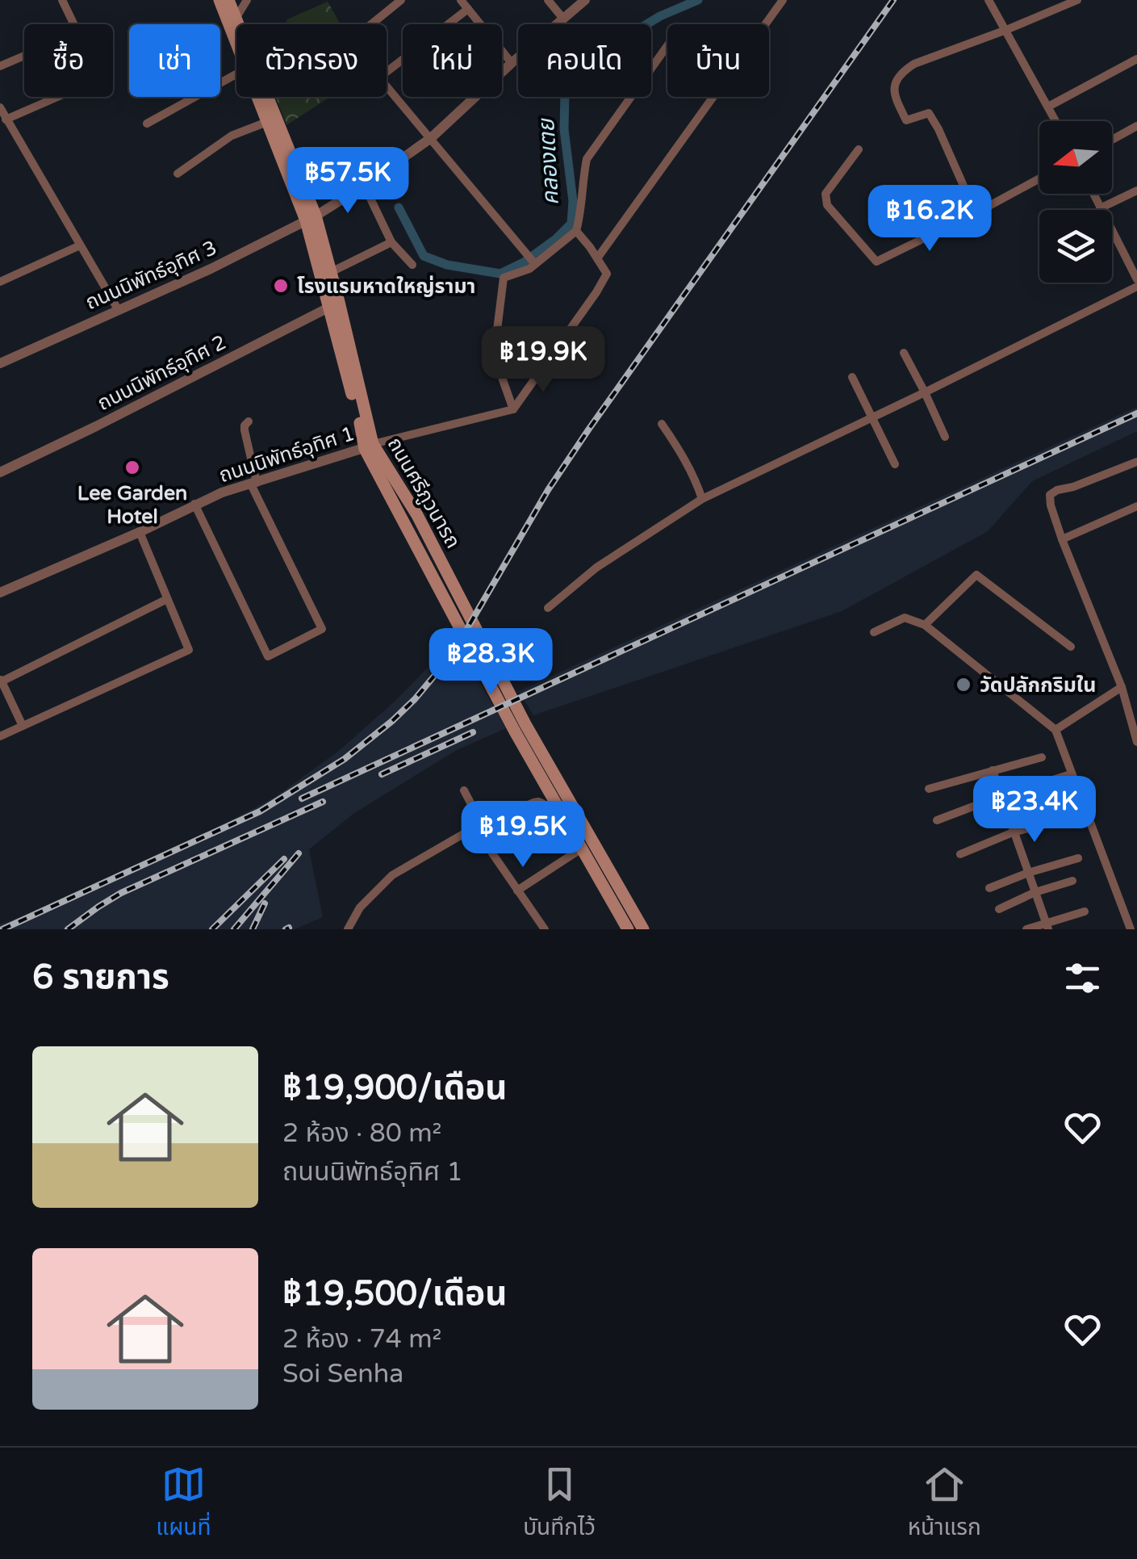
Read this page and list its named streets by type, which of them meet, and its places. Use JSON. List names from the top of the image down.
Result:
{
  "streets": {
    "main road": ["ถนนศรีภูวนารถ"],
    "street": ["ถนนนิพัทธ์อุทิศ 3", "ถนนนิพัทธ์อุทิศ 2", "ถนนนิพัทธ์อุทิศ 1"]
  },
  "crossings": [
    ["ถนนนิพัทธ์อุทิศ 3", "ถนนศรีภูวนารถ"],
    ["ถนนนิพัทธ์อุทิศ 2", "ถนนศรีภูวนารถ"],
    ["ถนนนิพัทธ์อุทิศ 1", "ถนนศรีภูวนารถ"]
  ],
  "water": ["คลองเตย"],
  "places": ["โรงแรมหาดใหญ่รามา", "Lee Garden Hotel", "วัดปลักกริมใน"],
  "north": "left",
  "page": {
    "chip": [
      "ซื้อ",
      "เช่า",
      "ตัวกรอง",
      "ใหม่",
      "คอนโด",
      "บ้าน"
    ],
    "price": [
      "฿57.5K",
      "฿16.2K",
      "฿19.9K",
      "฿28.3K",
      "฿23.4K",
      "฿19.5K"
    ],
    "heading": "6 รายการ",
    "list": [
      {
        "name": "฿19,900/เดือน",
        "note": "2 ห้อง · 80 m² · ถนนนิพัทธ์อุทิศ 1"
      },
      {
        "name": "฿19,500/เดือน",
        "note": "2 ห้อง · 74 m² · Soi Senha"
      }
    ],
    "tabs": ["แผนที่", "บันทึกไว้", "หน้าแรก"]
  }
}
